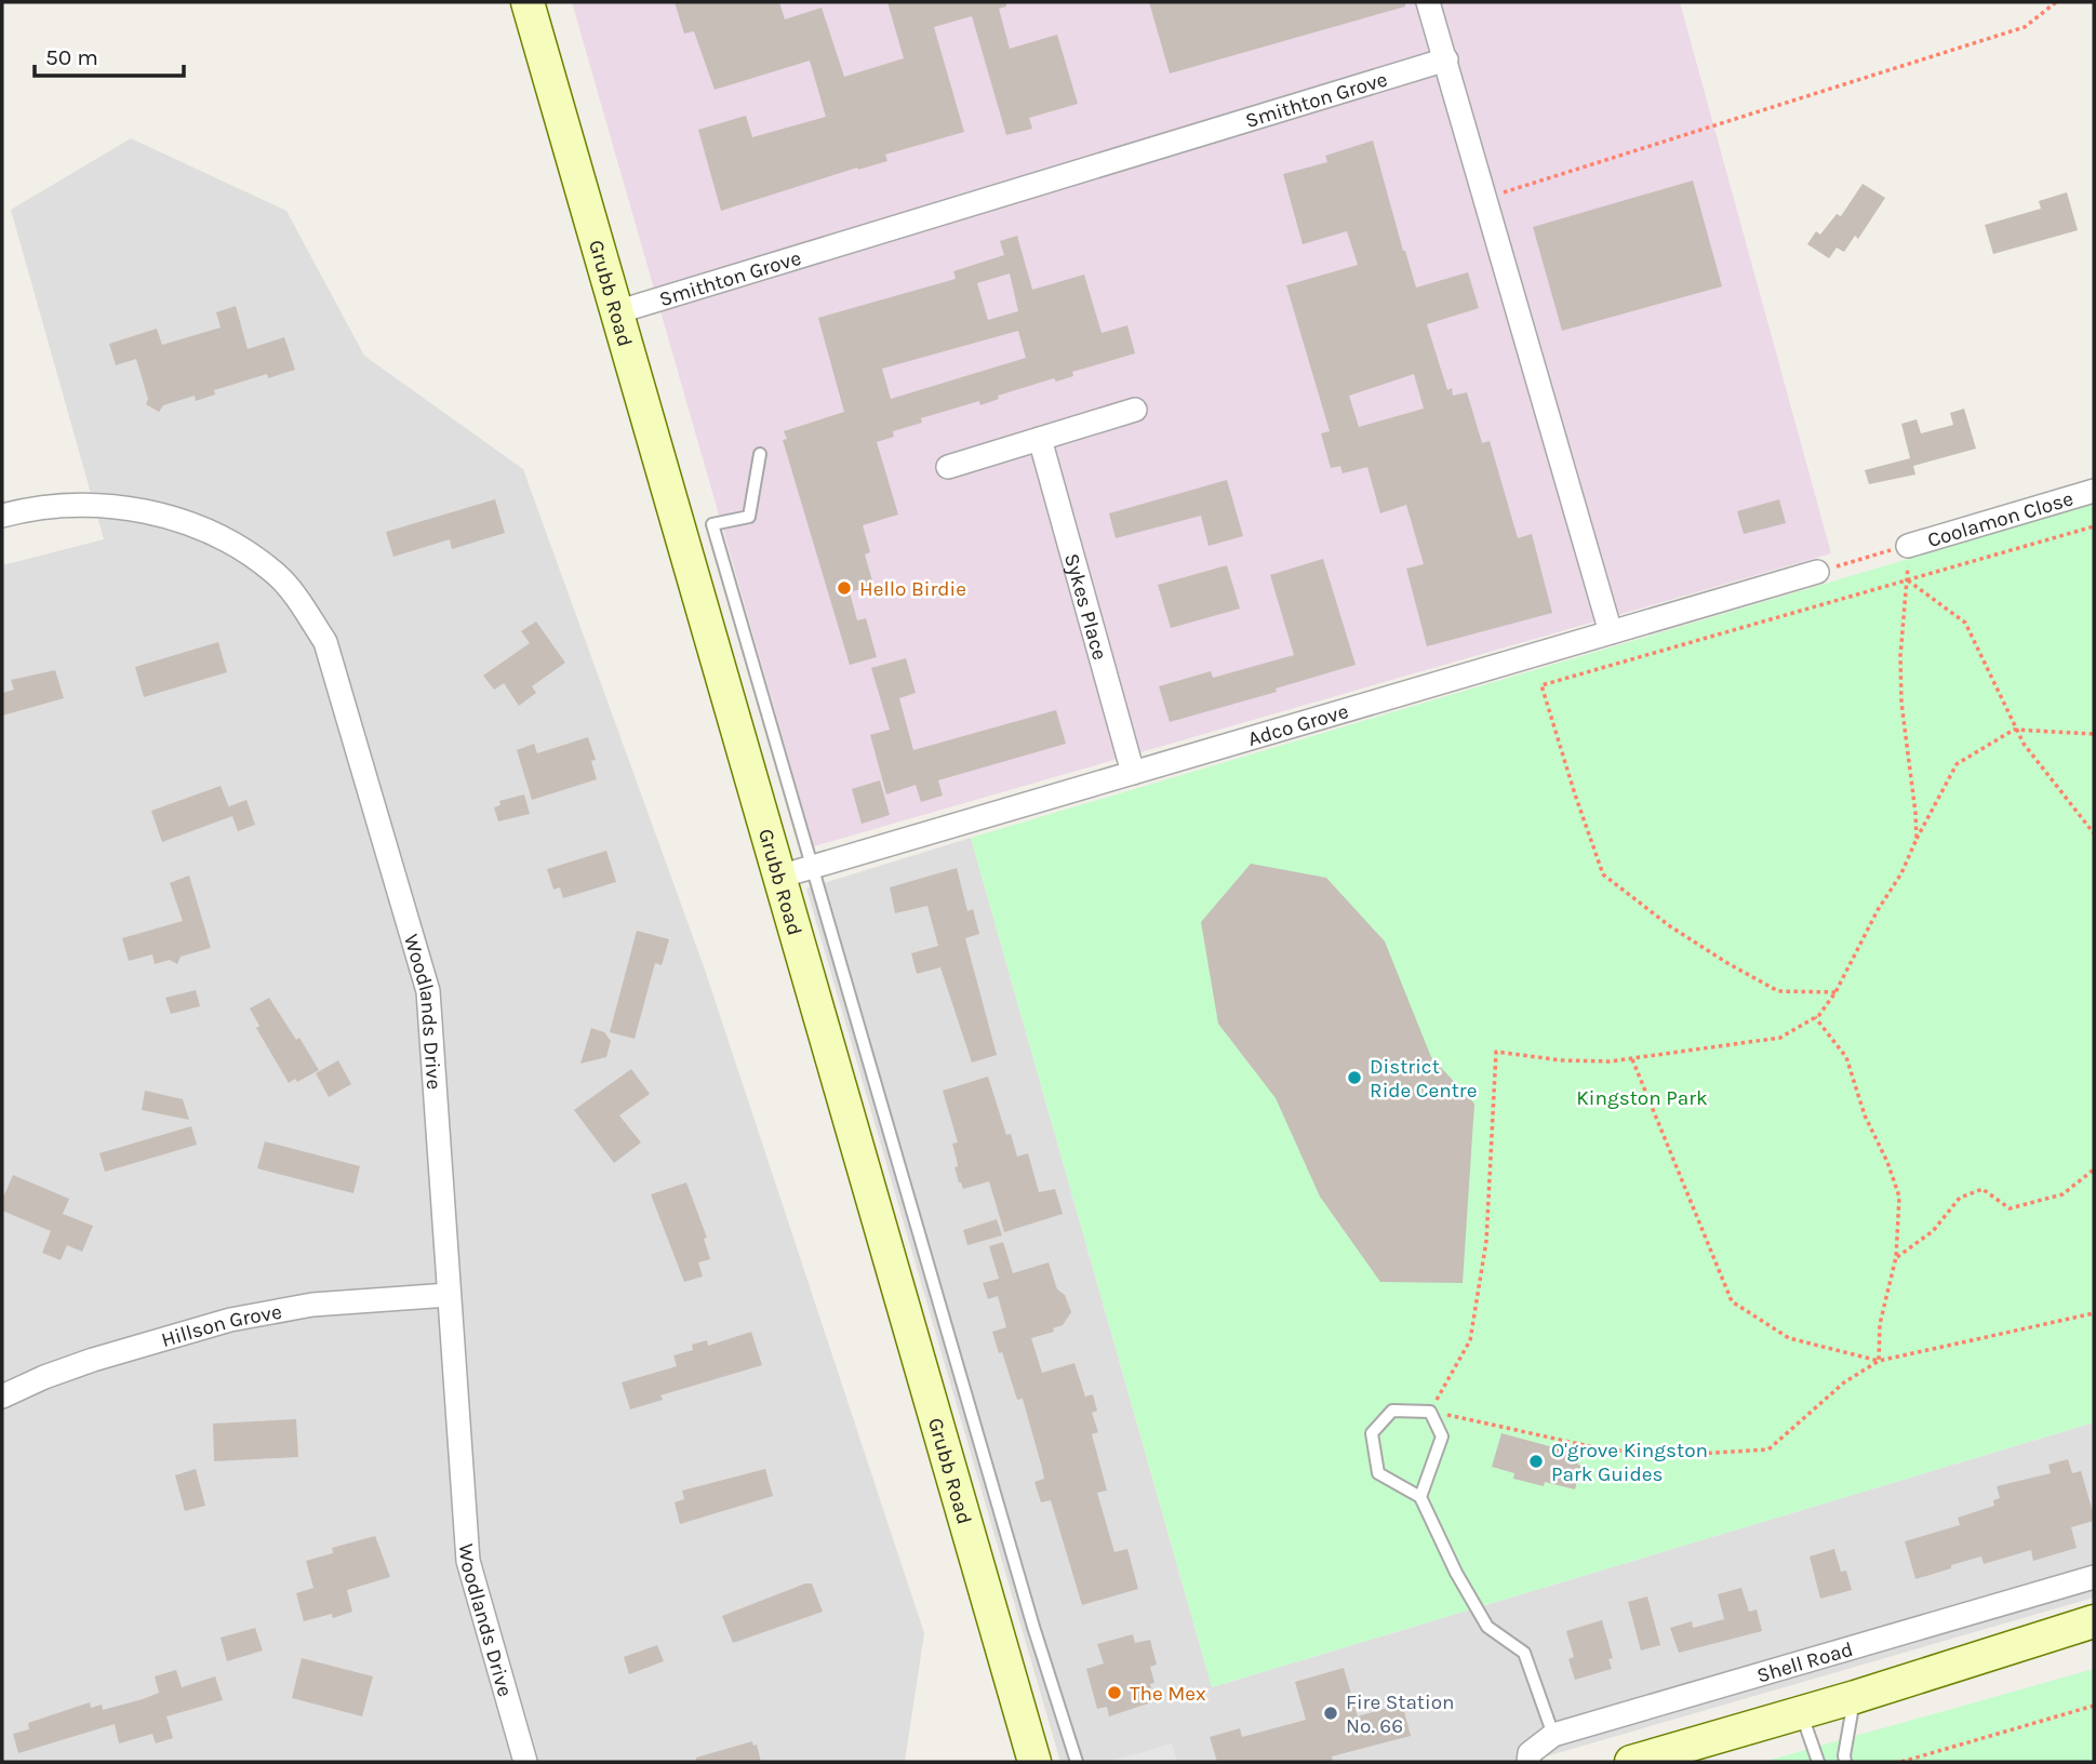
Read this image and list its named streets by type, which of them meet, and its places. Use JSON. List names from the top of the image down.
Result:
{
  "streets": {
    "main road": ["Grubb Road"],
    "street": [
      "Smithton Grove",
      "Coolamon Close",
      "Sykes Place",
      "Adco Grove",
      "Woodlands Drive",
      "Hillson Grove",
      "Shell Road"
    ]
  },
  "crossings": [
    ["Smithton Grove", "Grubb Road"],
    ["Grubb Road", "Adco Grove"],
    ["Sykes Place", "Adco Grove"],
    ["Woodlands Drive", "Hillson Grove"]
  ],
  "parks": ["Kingston Park"],
  "places": [
    "Hello Birdie",
    "District Ride Centre",
    "O'grove Kingston Park Guides",
    "The Mex",
    "Fire Station No. 66"
  ],
  "scale_bar": "50 m"
}
